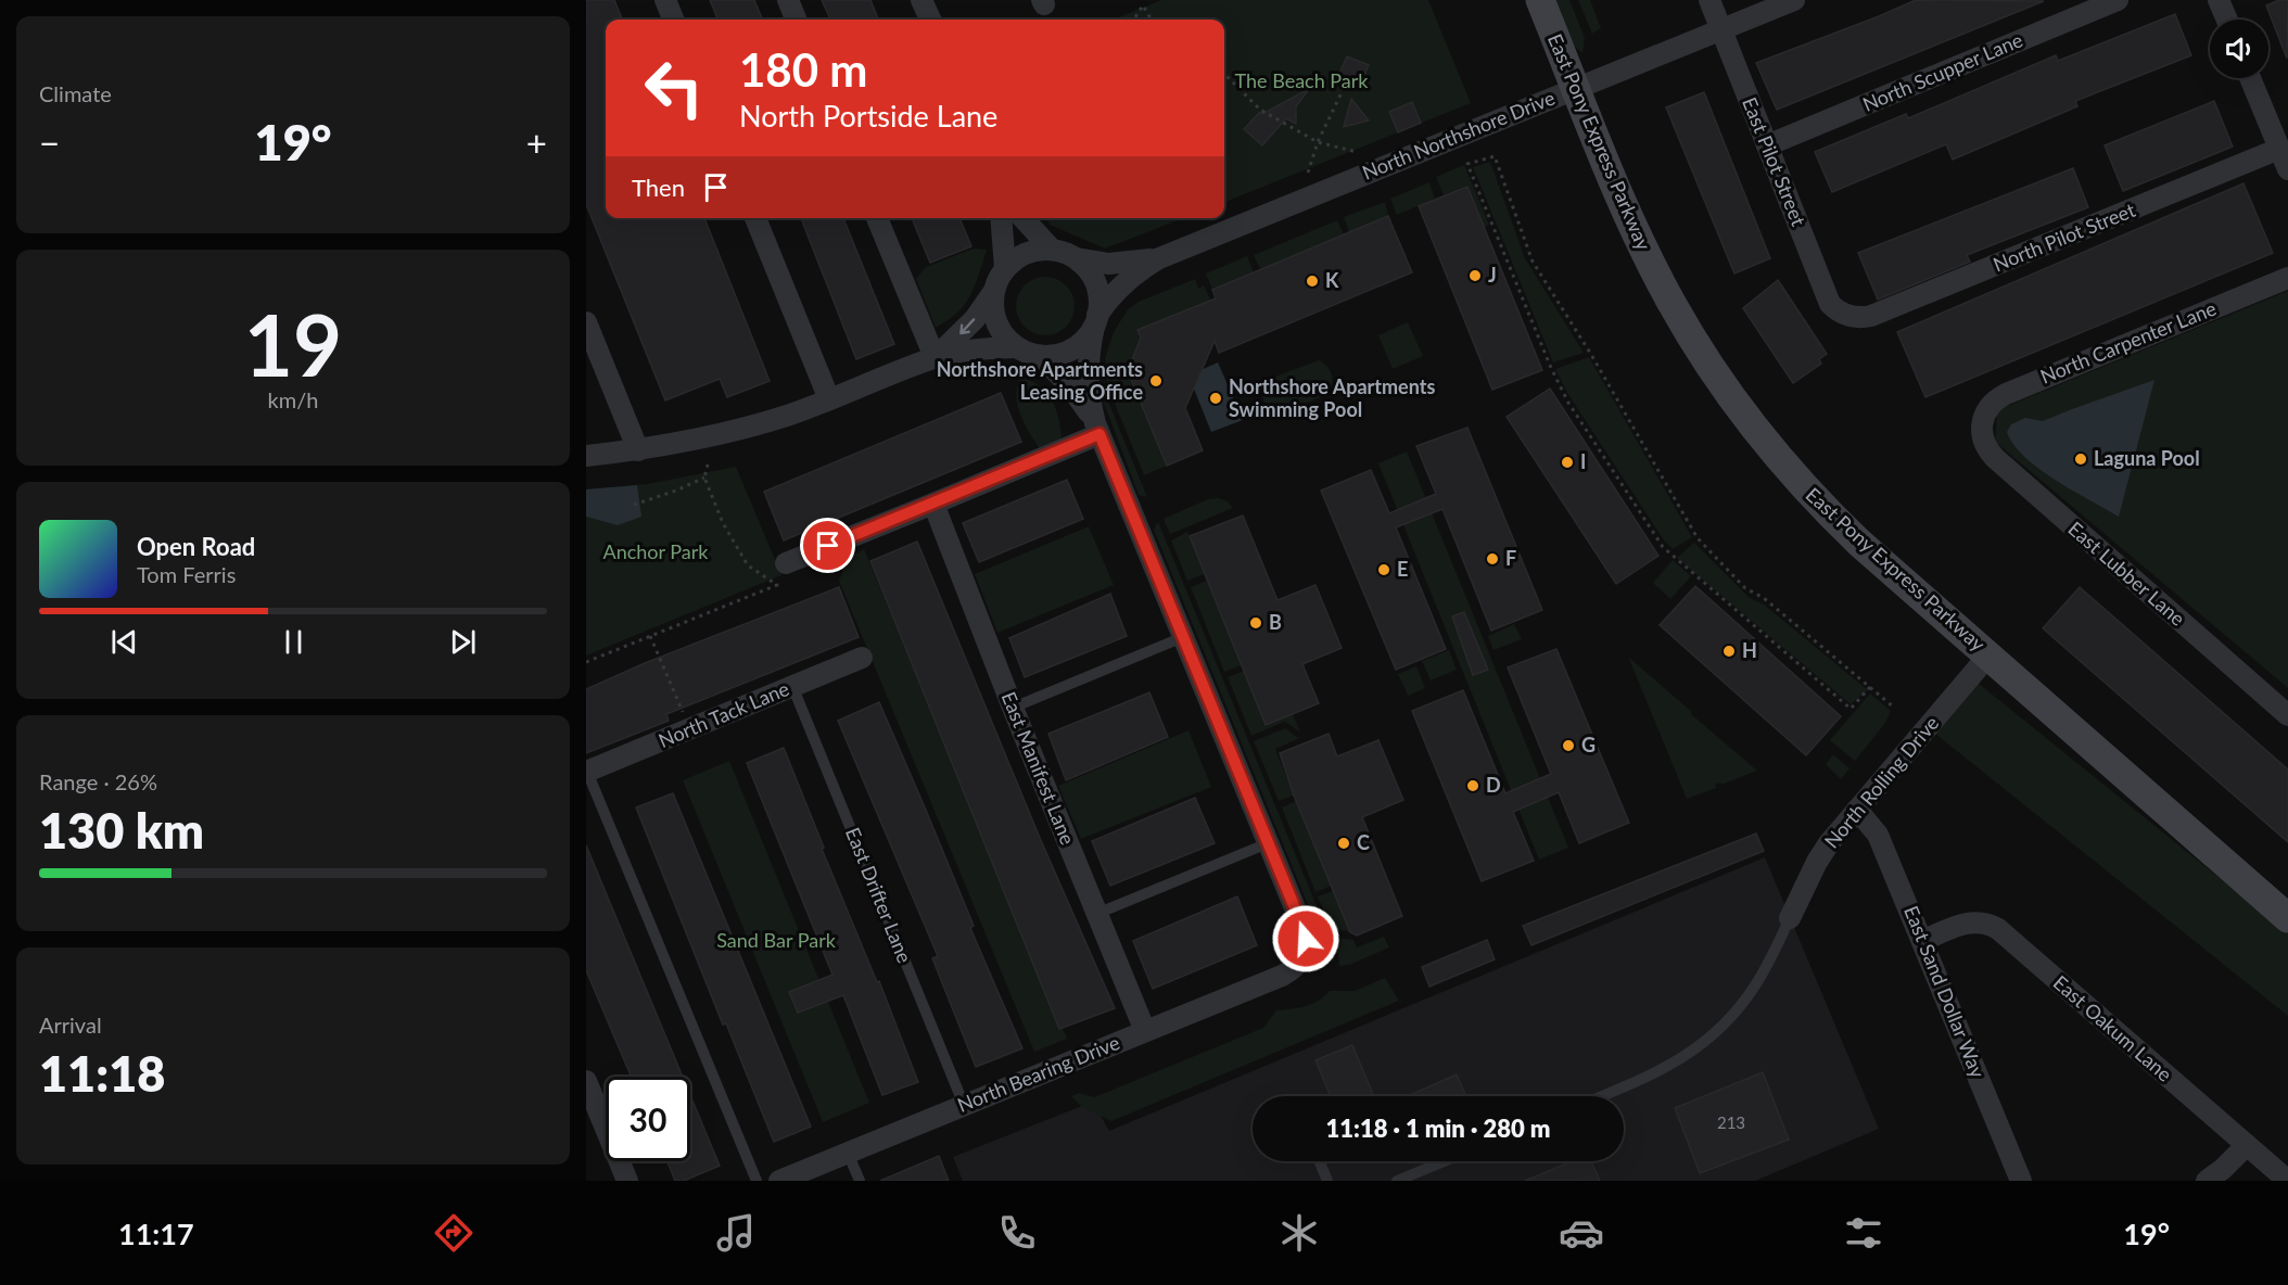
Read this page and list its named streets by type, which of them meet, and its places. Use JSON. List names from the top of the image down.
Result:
{
  "streets": {
    "main road": ["East Pony Express Parkway"],
    "street": [
      "North Scupper Lane",
      "North Northshore Drive",
      "East Pilot Street",
      "North Pilot Street",
      "North Carpenter Lane",
      "East Lubber Lane",
      "North Tack Lane",
      "East Manifest Lane",
      "North Rolling Drive",
      "East Sand Dollar Way",
      "East Oakum Lane",
      "North Bearing Drive"
    ],
    "lane": ["East Drifter Lane"]
  },
  "crossings": [
    ["North Scupper Lane", "East Pilot Street"],
    ["North Northshore Drive", "East Pony Express Parkway"],
    ["North Northshore Drive", "East Pilot Street"],
    ["East Pony Express Parkway", "North Rolling Drive"],
    ["East Pilot Street", "North Pilot Street"],
    ["North Carpenter Lane", "East Lubber Lane"],
    ["North Tack Lane", "East Drifter Lane"],
    ["East Manifest Lane", "North Bearing Drive"],
    ["North Rolling Drive", "East Sand Dollar Way"],
    ["East Drifter Lane", "North Bearing Drive"],
    ["East Sand Dollar Way", "East Oakum Lane"]
  ],
  "parks": ["The Beach Park", "Anchor Park", "Sand Bar Park"],
  "places": [
    "J",
    "K",
    "Northshore Apartments Leasing Office",
    "Northshore Apartments Swimming Pool",
    "Laguna Pool",
    "I",
    "F",
    "E",
    "B",
    "H",
    "G",
    "D",
    "C"
  ],
  "house_numbers": ["213"],
  "page": {
    "tile": [
      "Climate",
      ["19", "km/h"],
      ["Range · 26%", "130 km"],
      ["Arrival", "11:18"]
    ],
    "turn": ["180 m", "North Portside Lane"],
    "heat": ["−", "19°", "+"],
    "then": "Then",
    "song": ["Open Road", "Tom Ferris"],
    "limit": "30",
    "trip": "11:18 · 1 min · 280 m",
    "tabs": ["11:17", "19°"]
  }
}
